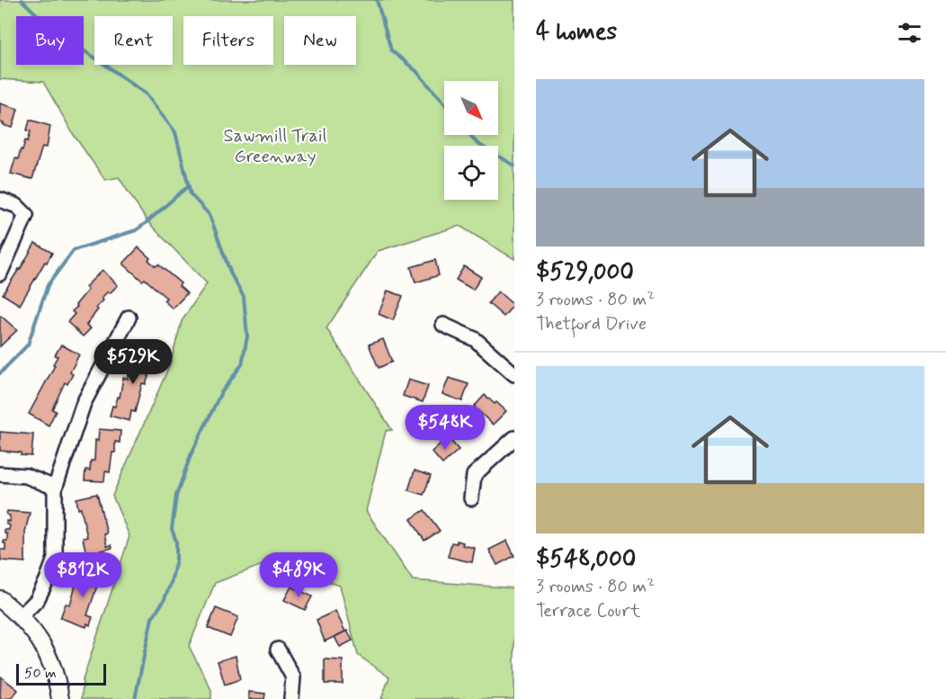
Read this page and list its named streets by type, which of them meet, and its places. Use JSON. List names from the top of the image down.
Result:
{
  "parks": ["Sawmill Trail Greenway"],
  "scale_bar": "50 m",
  "north": "bottom right",
  "page": {
    "heading": "4 homes",
    "chip": [
      "Buy",
      "Rent",
      "Filters",
      "New"
    ],
    "list": [
      {
        "name": "$529,000",
        "note": "3 rooms · 80 m² · Thetford Drive"
      },
      {
        "name": "$548,000",
        "note": "3 rooms · 80 m² · Terrace Court"
      }
    ],
    "price": [
      "$529K",
      "$548K",
      "$812K",
      "$489K"
    ],
    "scale": "50 m"
  }
}
